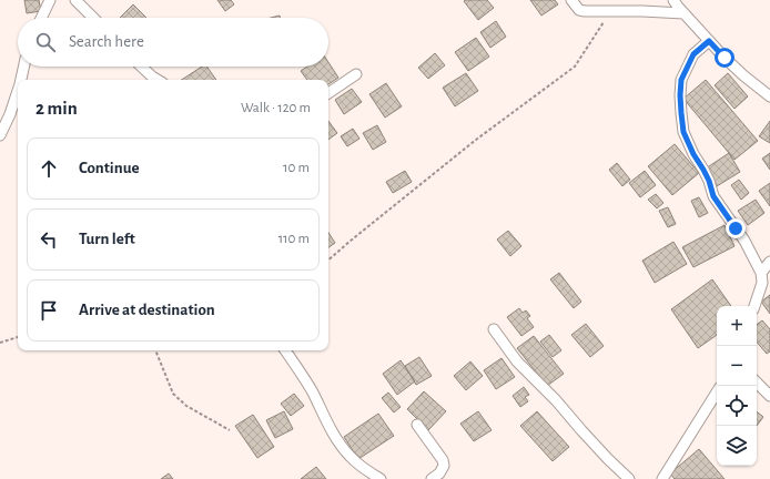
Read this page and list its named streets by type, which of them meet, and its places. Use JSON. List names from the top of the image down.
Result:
{
  "page": {
    "search": "Search here",
    "heading": ["2 min", "Walk · 120 m"],
    "list": [
      ["Continue", "10 m"],
      ["Turn left", "110 m"],
      "Arrive at destination"
    ],
    "map_buttons": ["+", "−"]
  }
}
